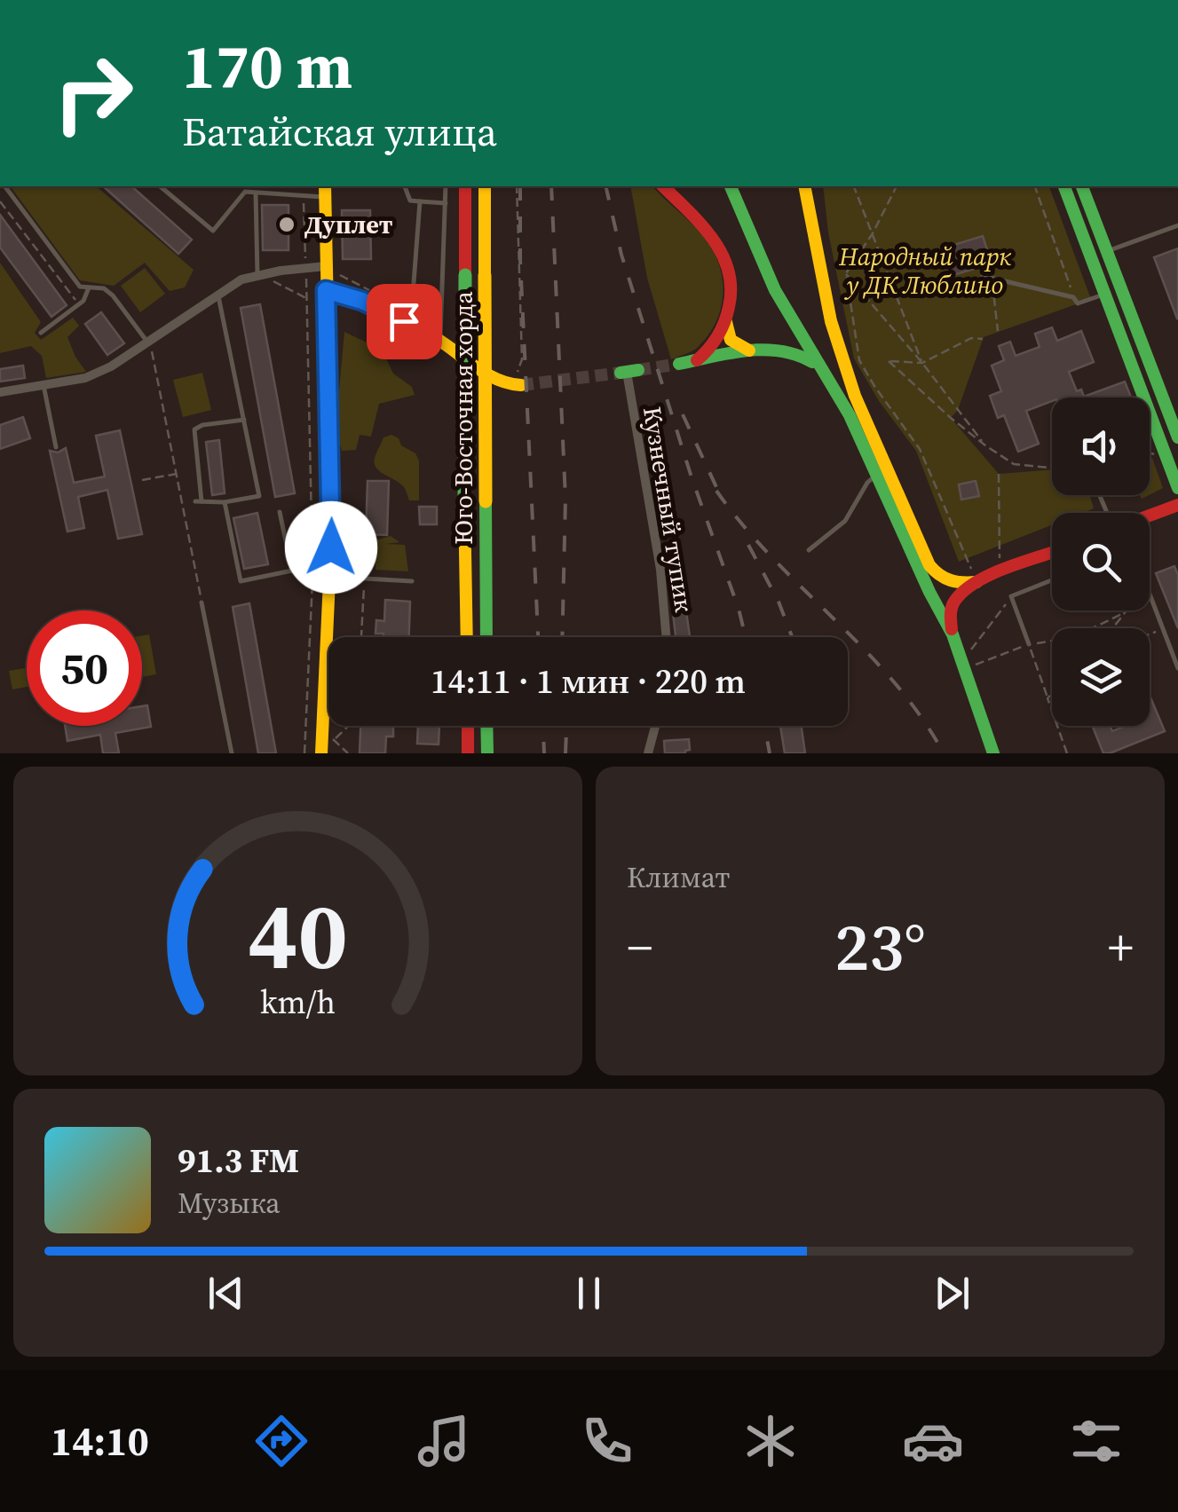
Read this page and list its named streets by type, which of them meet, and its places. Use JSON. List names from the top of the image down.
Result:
{
  "streets": {
    "main road": ["Юго-Восточная хорда"],
    "street": ["Кузнечный тупик"]
  },
  "parks": ["Народный парк у ДК Люблино"],
  "places": ["Дуплет"],
  "page": {
    "turn": ["170 m", "Батайская улица"],
    "limit": "50",
    "trip": "14:11 · 1 мин · 220 m",
    "tile": "Климат",
    "heat": ["−", "23°", "+"],
    "song": ["91.3 FM", "Музыка"],
    "tabs": "14:10",
    "gauge": ["40", "km/h"]
  }
}
